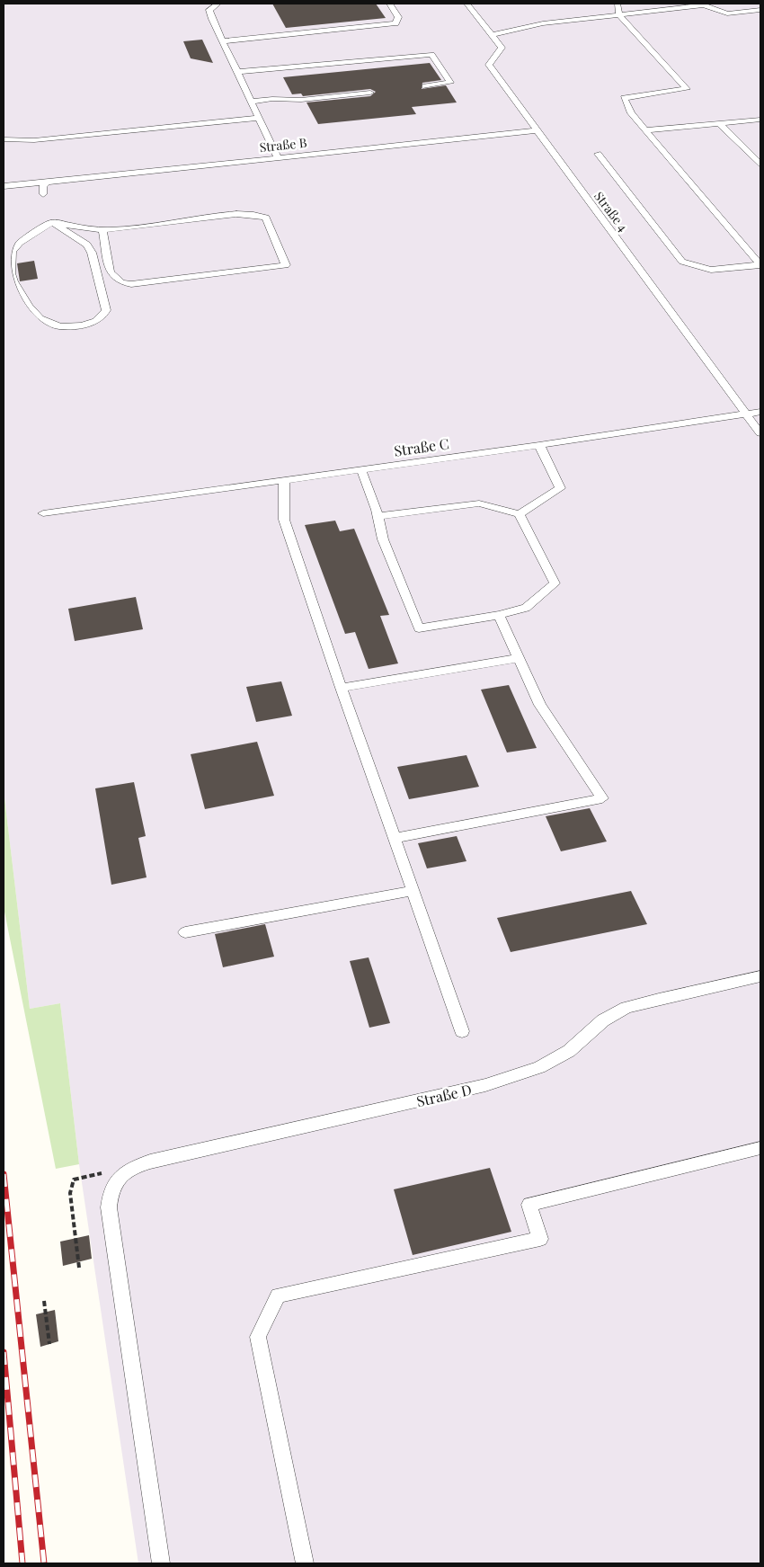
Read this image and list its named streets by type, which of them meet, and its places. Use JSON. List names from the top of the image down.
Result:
{
  "streets": {
    "lane": [
      "Straße B",
      "Straße 4",
      "Straße C",
      "Straße D"
    ]
  },
  "crossings": [
    ["Straße B", "Straße 4"],
    ["Straße 4", "Straße C"]
  ]
}
